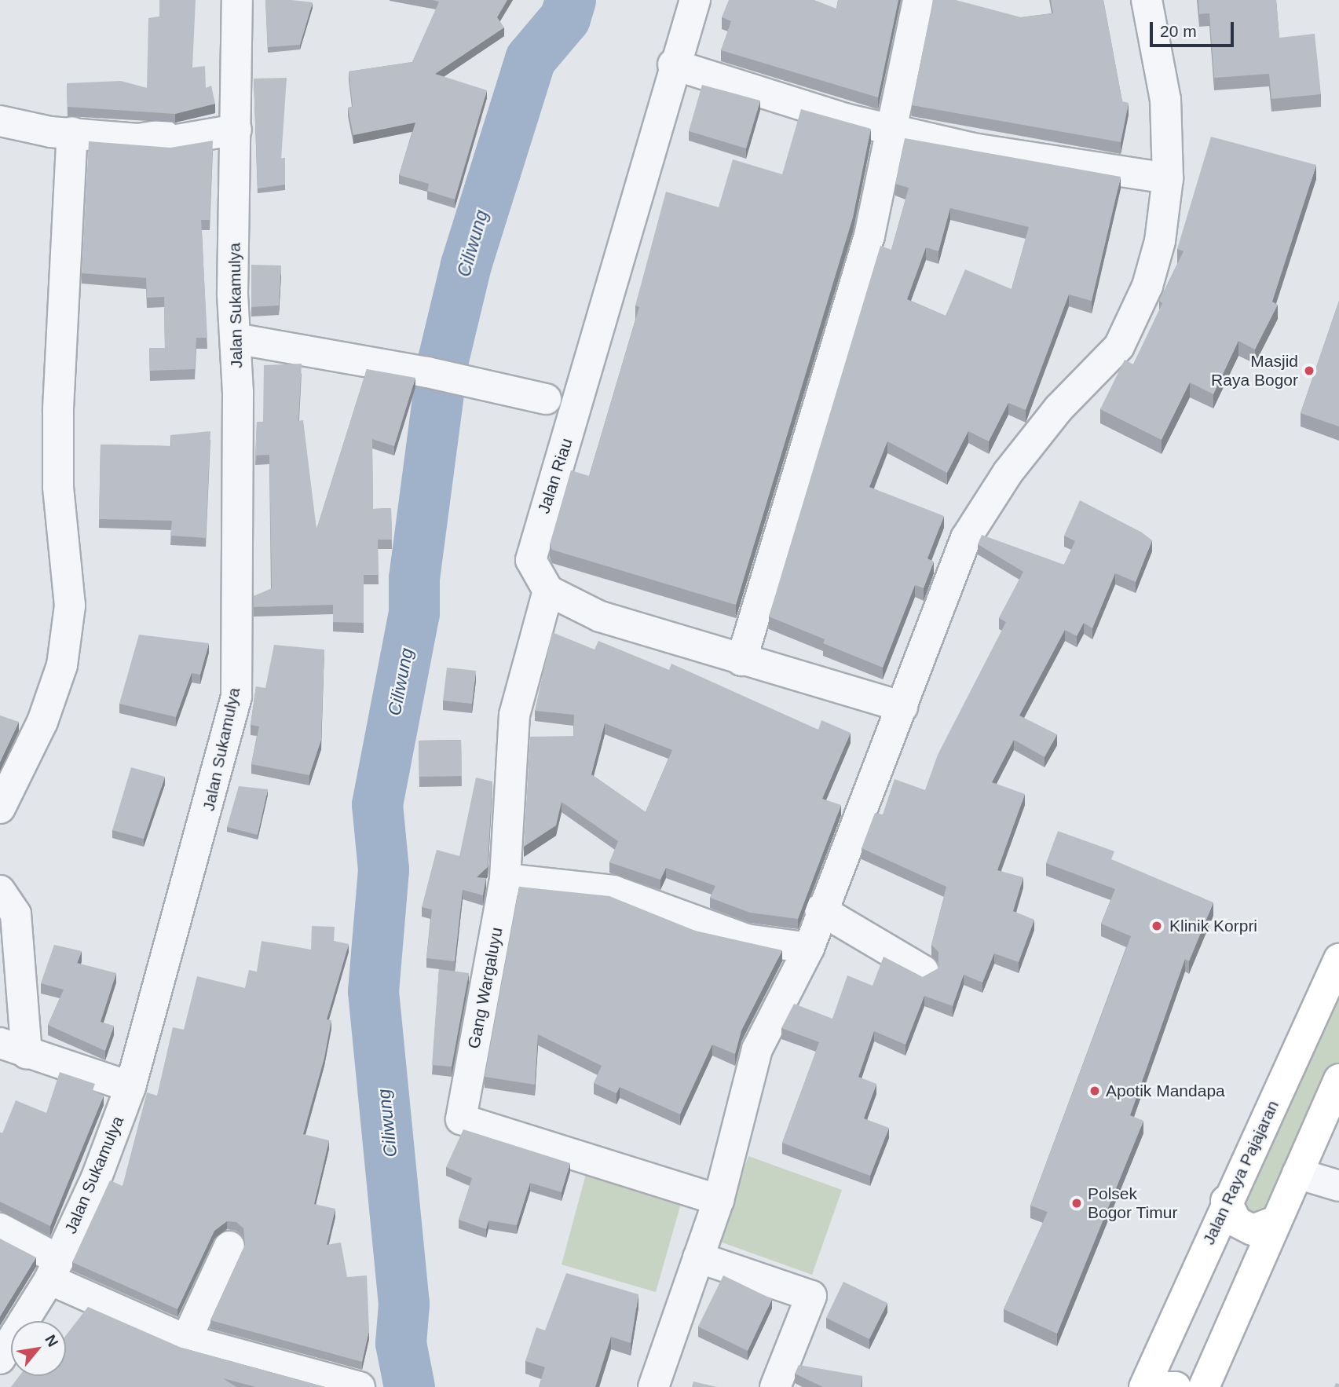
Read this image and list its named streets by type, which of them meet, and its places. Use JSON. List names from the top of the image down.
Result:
{
  "streets": {
    "highway": ["Jalan Raya Pajajaran"],
    "street": ["Jalan Sukamulya", "Jalan Riau", "Gang Wargaluyu"]
  },
  "crossings": [
    ["Jalan Riau", "Gang Wargaluyu"]
  ],
  "water": ["Ciliwung"],
  "places": [
    "Masjid Raya Bogor",
    "Klinik Korpri",
    "Apotik Mandapa",
    "Polsek Bogor Timur"
  ],
  "scale_bar": "20 m",
  "north": "top right"
}
